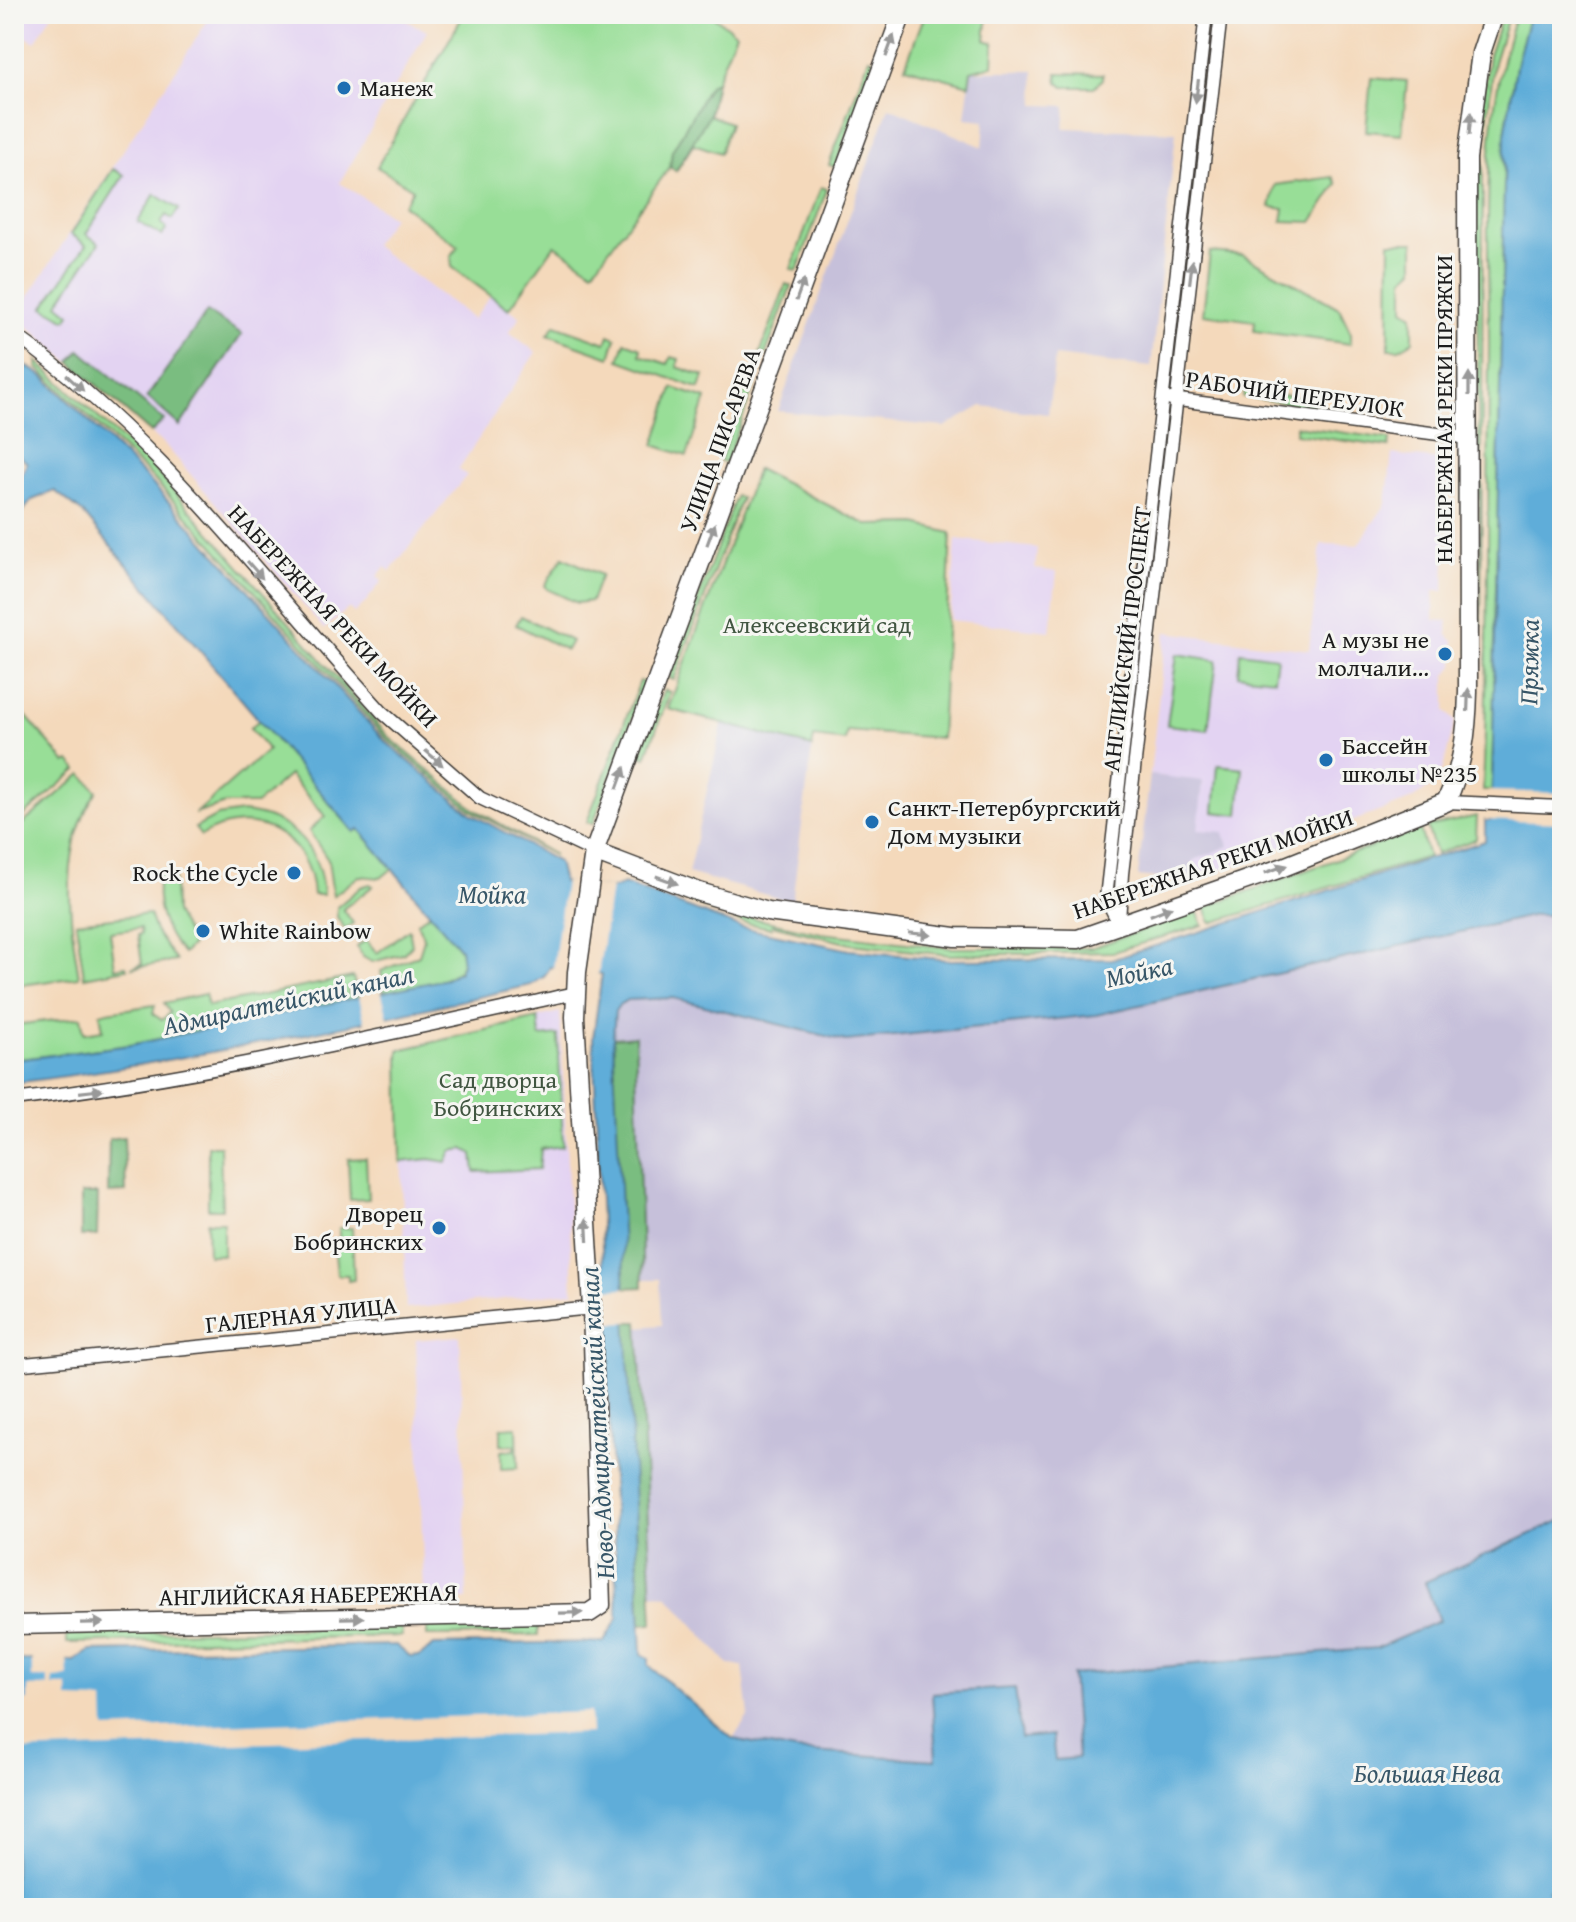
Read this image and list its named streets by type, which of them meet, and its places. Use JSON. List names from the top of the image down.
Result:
{
  "streets": {
    "main road": [
      "НАБЕРЕЖНАЯ РЕКИ ПРЯЖКИ",
      "УЛИЦА ПИСАРЕВА",
      "НАБЕРЕЖНАЯ РЕКИ МОЙКИ",
      "АНГЛИЙСКАЯ НАБЕРЕЖНАЯ"
    ],
    "street": ["РАБОЧИЙ ПЕРЕУЛОК", "АНГЛИЙСКИЙ ПРОСПЕКТ", "ГАЛЕРНАЯ УЛИЦА"]
  },
  "crossings": [
    ["РАБОЧИЙ ПЕРЕУЛОК", "НАБЕРЕЖНАЯ РЕКИ ПРЯЖКИ"],
    ["РАБОЧИЙ ПЕРЕУЛОК", "АНГЛИЙСКИЙ ПРОСПЕКТ"],
    ["НАБЕРЕЖНАЯ РЕКИ ПРЯЖКИ", "НАБЕРЕЖНАЯ РЕКИ МОЙКИ"],
    ["УЛИЦА ПИСАРЕВА", "НАБЕРЕЖНАЯ РЕКИ МОЙКИ"],
    ["УЛИЦА ПИСАРЕВА", "ГАЛЕРНАЯ УЛИЦА"],
    ["УЛИЦА ПИСАРЕВА", "АНГЛИЙСКАЯ НАБЕРЕЖНАЯ"],
    ["НАБЕРЕЖНАЯ РЕКИ МОЙКИ", "АНГЛИЙСКИЙ ПРОСПЕКТ"]
  ],
  "one_way": [
    "НАБЕРЕЖНАЯ РЕКИ ПРЯЖКИ",
    "УЛИЦА ПИСАРЕВА",
    "НАБЕРЕЖНАЯ РЕКИ МОЙКИ",
    "АНГЛИЙСКАЯ НАБЕРЕЖНАЯ"
  ],
  "water": [
    "Пряжка",
    "Мойка",
    "Адмиралтейский канал",
    "Ново-Адмиралтейский канал",
    "Большая Нева"
  ],
  "parks": ["Алексеевский сад", "Сад дворца Бобринских"],
  "places": [
    "Манеж",
    "А музы не молчали…",
    "Бассейн школы №235",
    "Санкт-Петербургский Дом музыки",
    "Rock the Cycle",
    "White Rainbow",
    "Дворец Бобринских"
  ]
}
